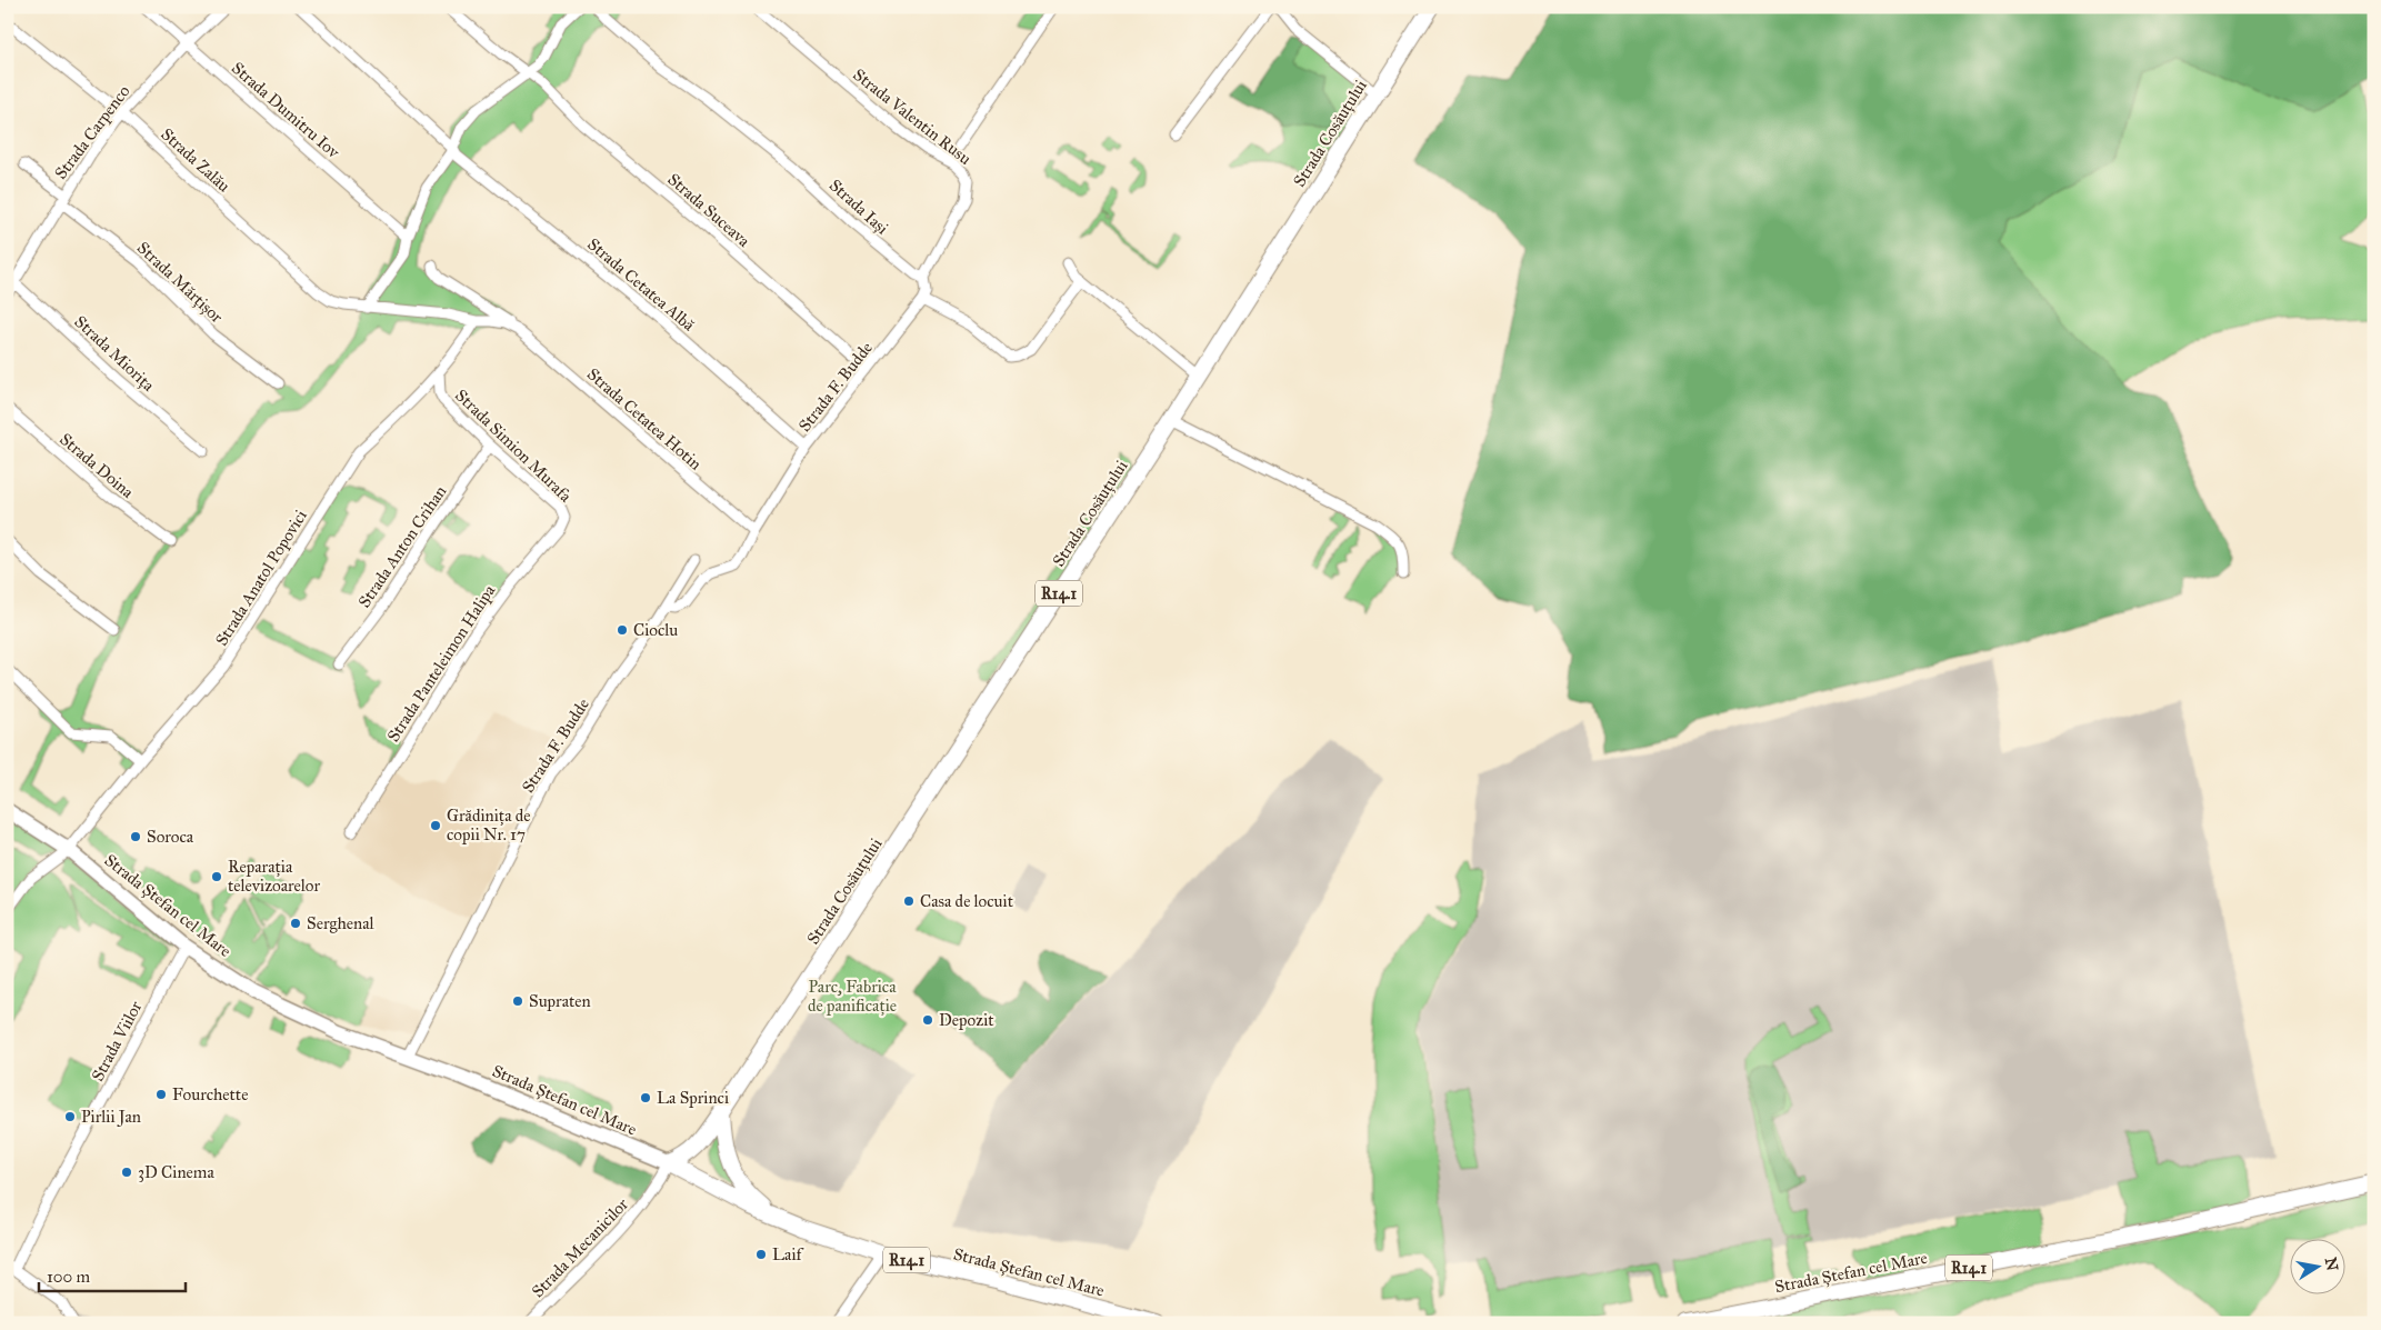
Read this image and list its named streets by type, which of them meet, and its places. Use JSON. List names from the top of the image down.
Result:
{
  "streets": {
    "main road": ["Strada Cosăuțului", "R14.1", "Strada Ștefan cel Mare"],
    "street": [
      "Strada Dumitru Iov",
      "Strada Valentin Rusu",
      "Strada Carpenco",
      "Strada Zalău",
      "Strada Iași",
      "Strada Suceava",
      "Strada Mărțișor",
      "Strada Cetatea Albă",
      "Strada Miorița",
      "Strada F. Budde",
      "Strada Cetatea Hotin",
      "Strada Simion Murafa",
      "Strada Doina",
      "Strada Anton Crihan",
      "Strada Anatol Popovici",
      "Strada Panteleimon Halipa",
      "Strada Viilor",
      "Strada Mecanicilor"
    ]
  },
  "crossings": [
    ["Strada Dumitru Iov", "Strada Carpenco"],
    ["Strada Valentin Rusu", "Strada Iași"],
    ["Strada Carpenco", "Strada Zalău"],
    ["Strada Carpenco", "Strada Mărțișor"],
    ["Strada Carpenco", "Strada Miorița"],
    ["Strada Cosăuțului", "R14.1"],
    ["Strada Cosăuțului", "Strada Ștefan cel Mare"],
    ["Strada Cosăuțului", "Strada Mecanicilor"],
    ["Strada Zalău", "Strada Cetatea Hotin"],
    ["Strada Suceava", "Strada F. Budde"],
    ["Strada Cetatea Albă", "Strada F. Budde"],
    ["Strada F. Budde", "Strada Cetatea Hotin"],
    ["Strada F. Budde", "Strada Ștefan cel Mare"],
    ["Strada Cetatea Hotin", "Strada Anatol Popovici"],
    ["Strada Simion Murafa", "Strada Anton Crihan"],
    ["Strada Simion Murafa", "Strada Anatol Popovici"],
    ["Strada Simion Murafa", "Strada Panteleimon Halipa"],
    ["Strada Anatol Popovici", "Strada Ștefan cel Mare"],
    ["R14.1", "Strada Ștefan cel Mare"],
    ["Strada Ștefan cel Mare", "Strada Viilor"],
    ["Strada Ștefan cel Mare", "Strada Mecanicilor"]
  ],
  "parks": ["Parc, Fabrica de panificație"],
  "places": [
    "Cioclu",
    "Grădinița de copii Nr. 17",
    "Soroca",
    "Reparația televizoarelor",
    "Casa de locuit",
    "Serghenal",
    "Supraten",
    "Depozit",
    "Fourchette",
    "La Sprinci",
    "Pirlii Jan",
    "3D Cinema",
    "Laif"
  ],
  "scale_bar": "100 m",
  "north": "right"
}
